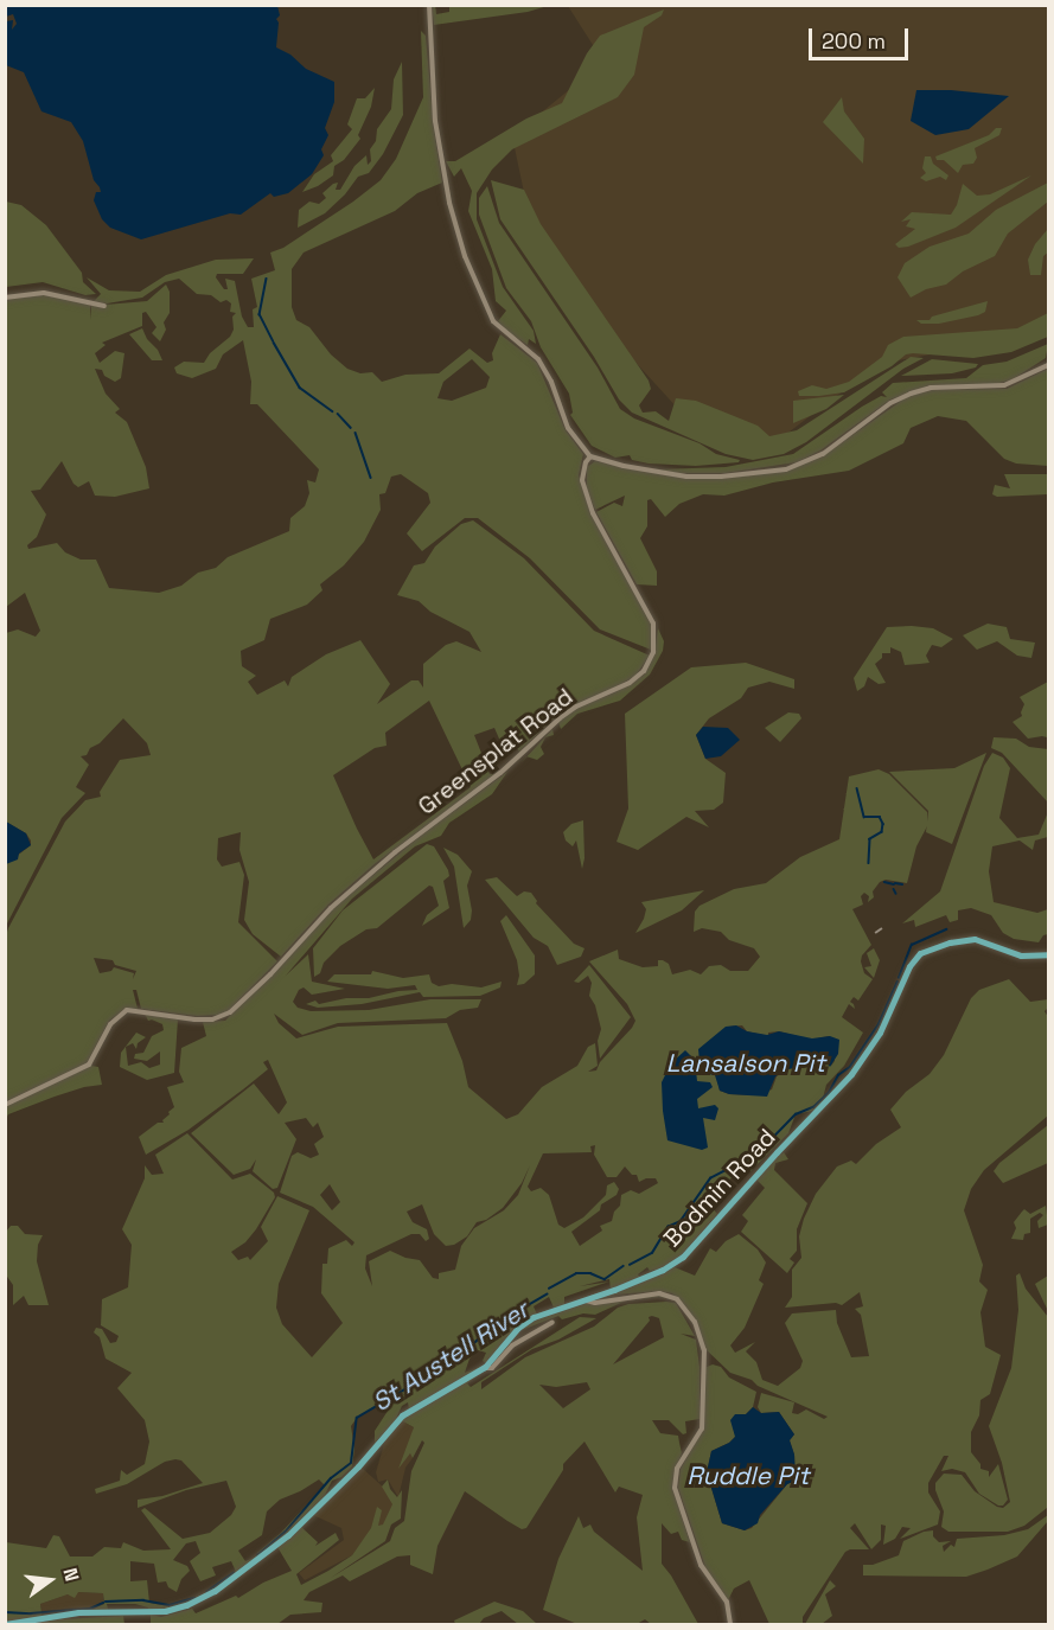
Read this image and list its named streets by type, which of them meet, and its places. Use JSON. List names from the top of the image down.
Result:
{
  "streets": {
    "main road": ["Bodmin Road"],
    "street": ["Greensplat Road"]
  },
  "water": ["Lansalson Pit", "St Austell River", "Ruddle Pit"],
  "scale_bar": "200 m",
  "north": "right"
}
